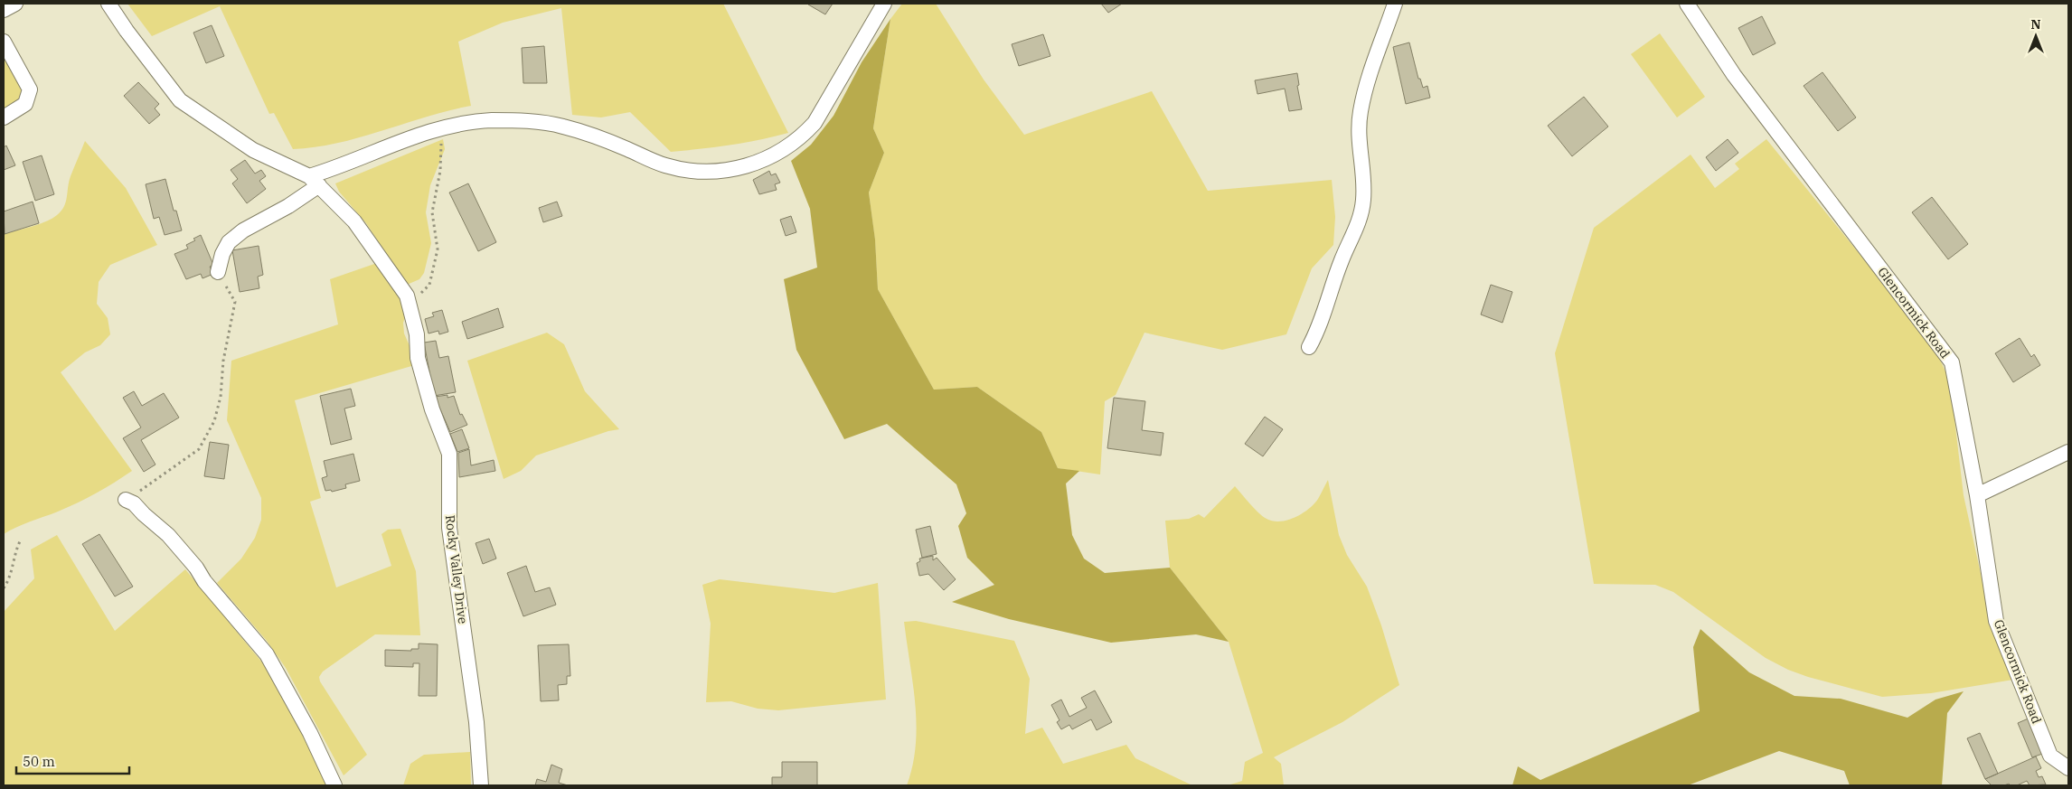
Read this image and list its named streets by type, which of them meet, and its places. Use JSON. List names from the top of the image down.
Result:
{
  "streets": {
    "street": ["Glencormick Road", "Rocky Valley Drive"]
  },
  "scale_bar": "50 m",
  "north": "top"
}
